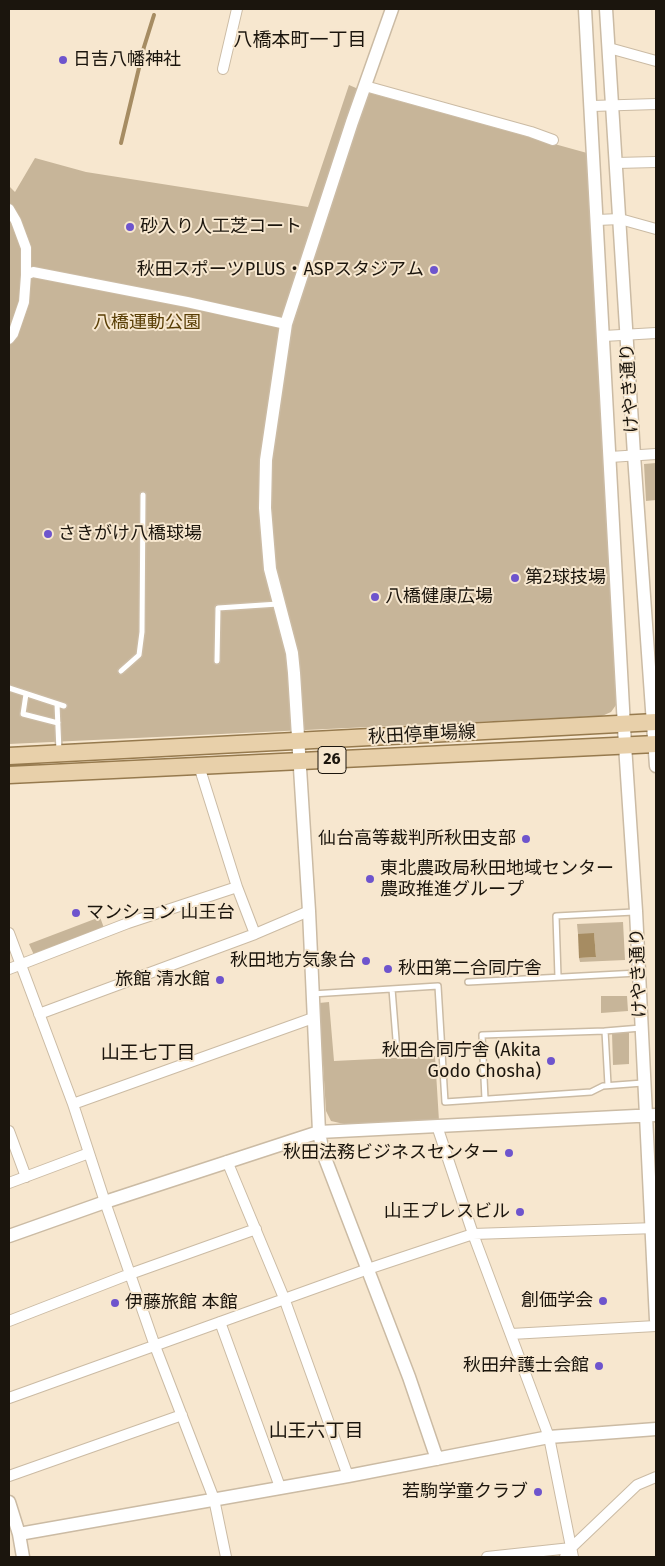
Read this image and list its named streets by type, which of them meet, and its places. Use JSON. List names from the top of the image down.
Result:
{
  "streets": {
    "main road": ["秋田停車場線", "26"],
    "street": ["けやき通り"]
  },
  "crossings": [
    ["けやき通り", "秋田停車場線"]
  ],
  "districts": ["八橋本町一丁目", "山王七丁目", "山王六丁目"],
  "parks": ["八橋運動公園"],
  "places": [
    "日吉八幡神社",
    "砂入り人工芝コート",
    "秋田スポーツPLUS・ASPスタジアム",
    "さきがけ八橋球場",
    "第2球技場",
    "八橋健康広場",
    "仙台高等裁判所秋田支部",
    "東北農政局秋田地域センター 農政推進グループ",
    "マンション 山王台",
    "秋田地方気象台",
    "秋田第二合同庁舎",
    "旅館 清水館",
    "秋田合同庁舎 (Akita Godo Chosha)",
    "秋田法務ビジネスセンター",
    "山王プレスビル",
    "創価学会",
    "伊藤旅館 本館",
    "秋田弁護士会館",
    "若駒学童クラブ"
  ]
}
